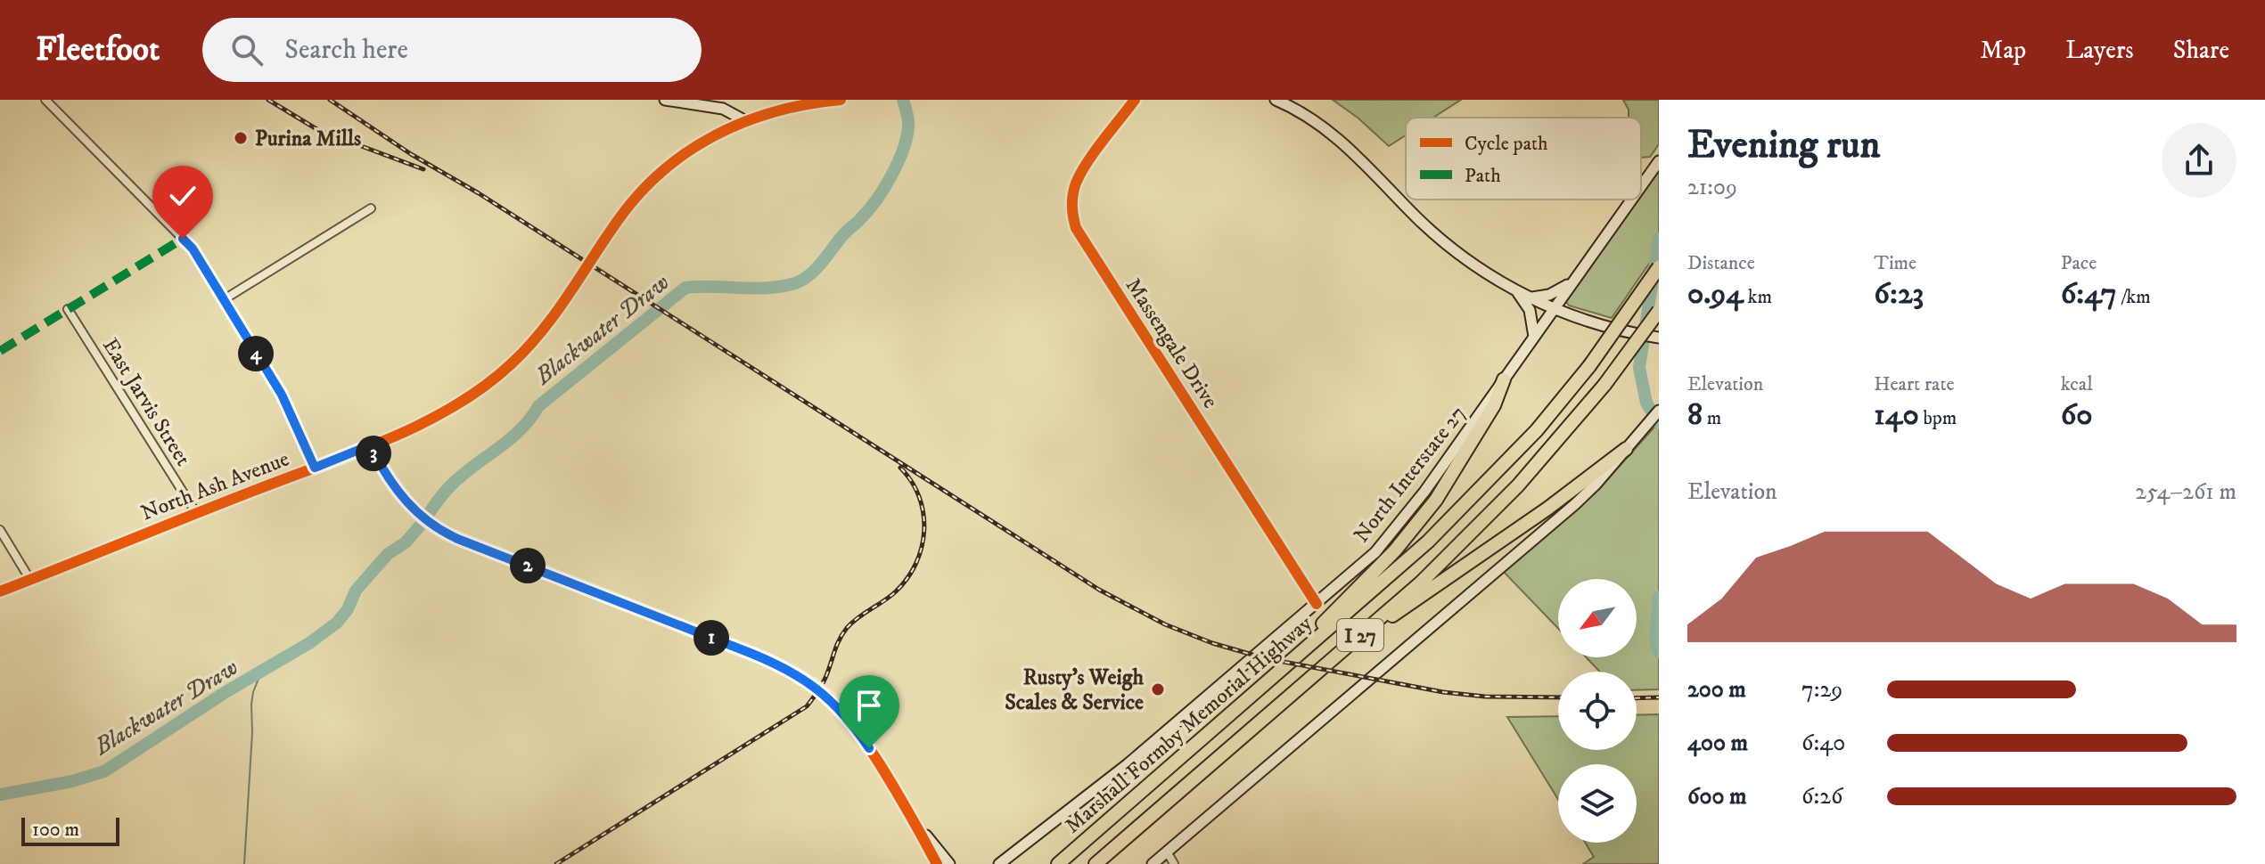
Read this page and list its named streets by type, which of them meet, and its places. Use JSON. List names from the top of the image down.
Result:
{
  "streets": {
    "highway": ["I 27", "Marshall Formby Memorial Highway"],
    "street": [
      "Massengale Drive",
      "East Jarvis Street",
      "North Interstate 27",
      "North Ash Avenue"
    ]
  },
  "crossings": [
    ["Massengale Drive", "North Interstate 27"],
    ["East Jarvis Street", "North Ash Avenue"]
  ],
  "water": ["Blackwater Draw"],
  "places": ["Purina Mills", "Rusty's Weigh Scales & Service"],
  "legend": ["Cycle path", "Path"],
  "scale_bar": "100 m",
  "north": "bottom left",
  "page": {
    "header": "Fleetfoot",
    "search": "Search here",
    "nav": ["Map", "Layers", "Share"],
    "heading": ["Evening run", "21:09"],
    "stats": [
      ["Distance", "0.94 km"],
      ["Time", "6:23"],
      ["Pace", "6:47 /km"],
      ["Elevation", "8 m"],
      ["Heart rate", "140 bpm"],
      ["kcal", "60"]
    ],
    "pins": [
      "4",
      "3",
      "2",
      "1"
    ],
    "chart": ["Elevation", "254–261 m"],
    "list": [
      {
        "name": "200 m",
        "note": "7:29"
      },
      {
        "name": "400 m",
        "note": "6:40"
      },
      {
        "name": "600 m",
        "note": "6:26"
      }
    ],
    "scale": "100 m"
  }
}
